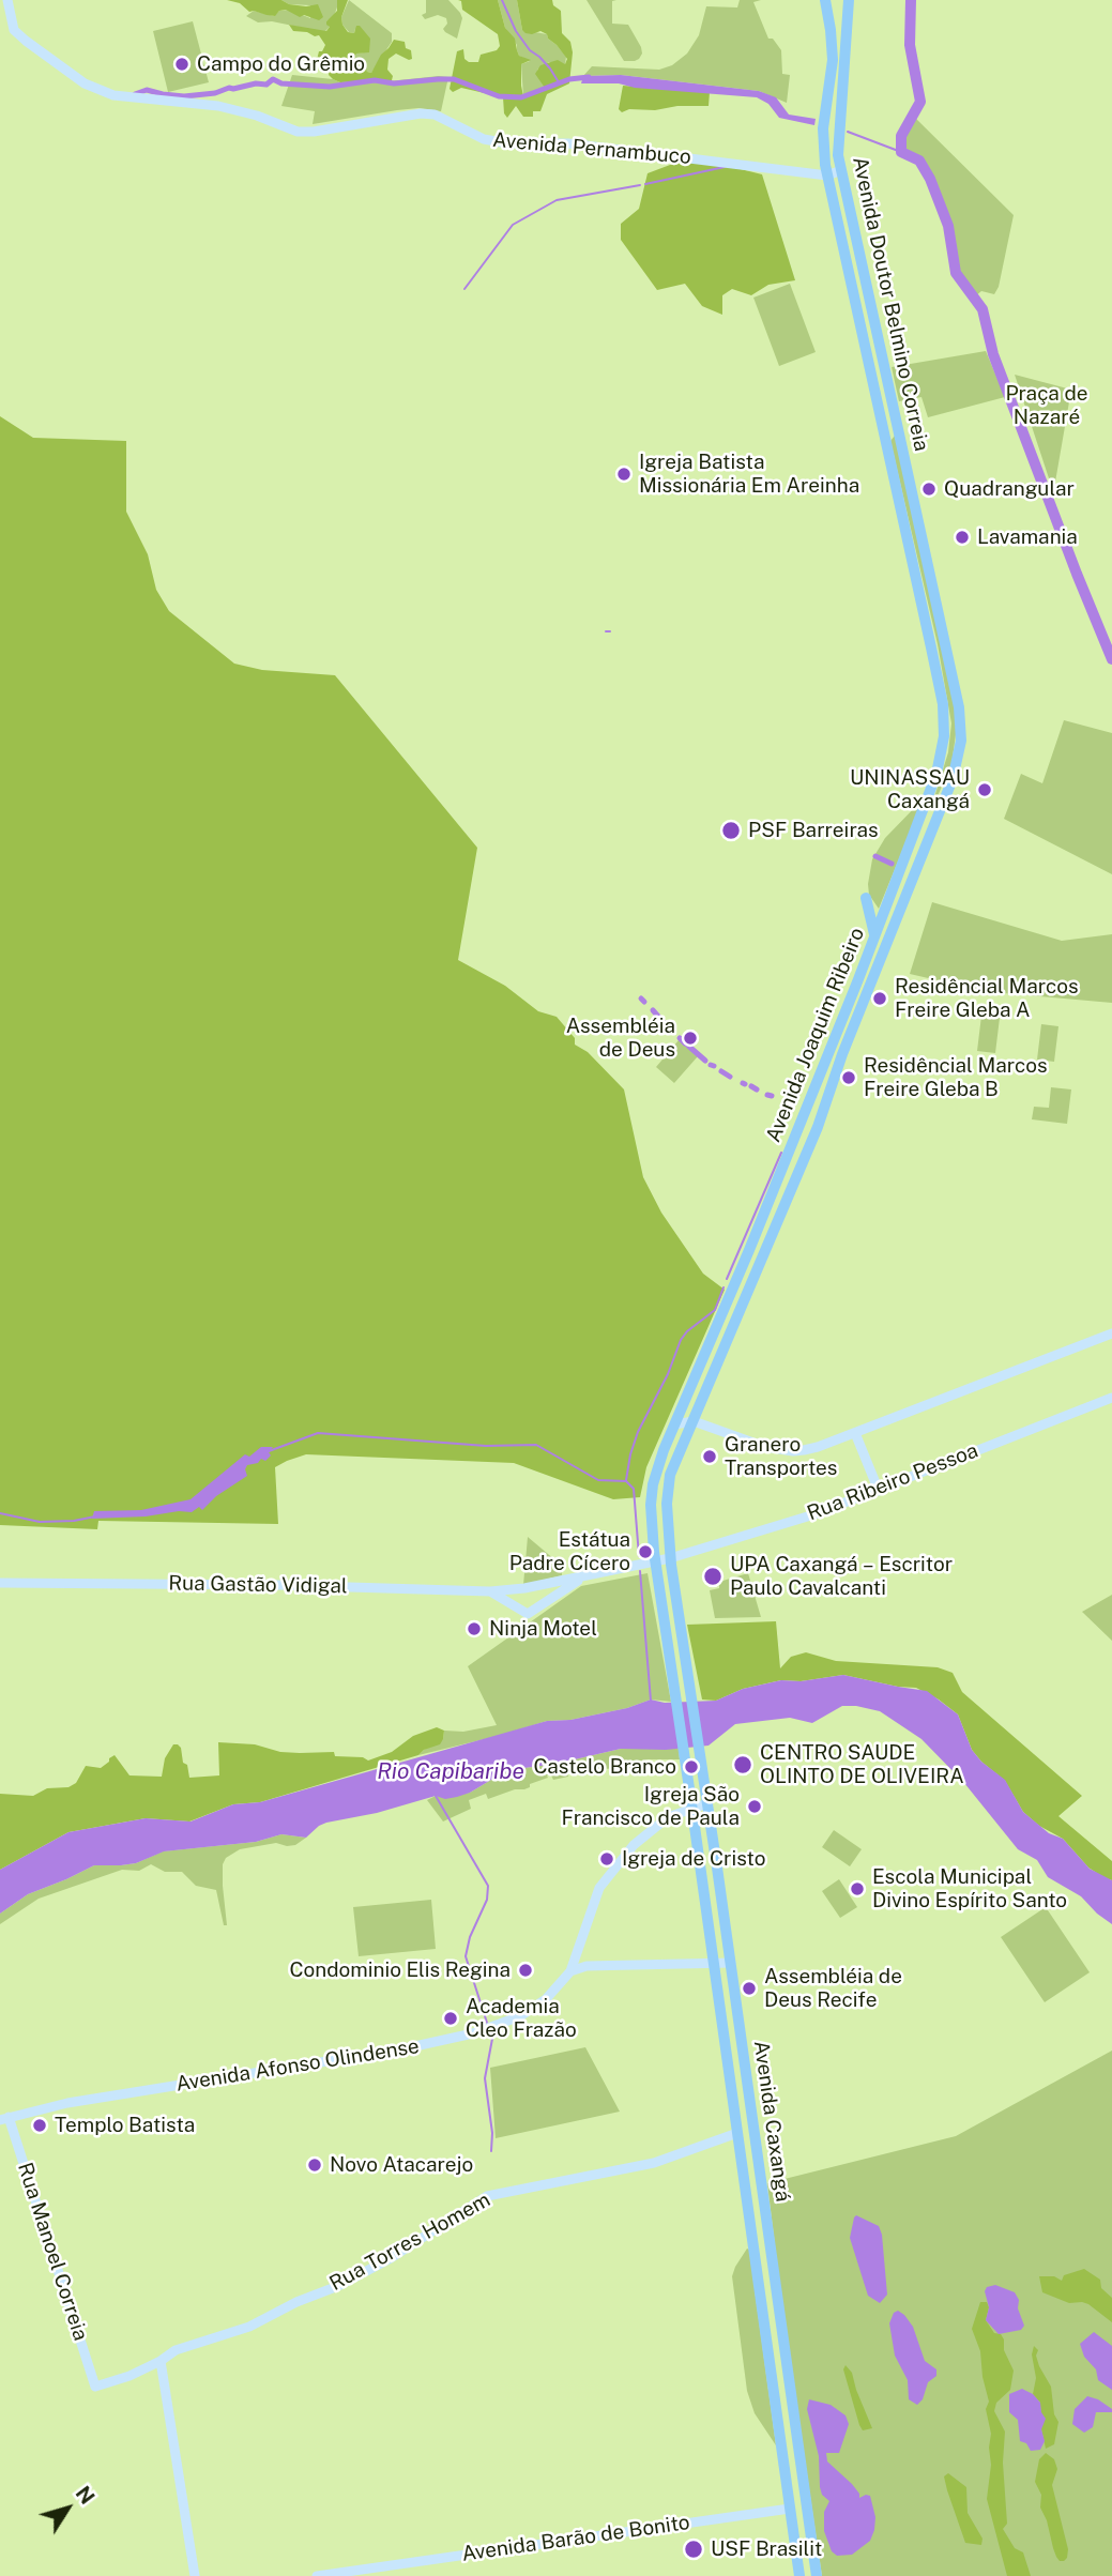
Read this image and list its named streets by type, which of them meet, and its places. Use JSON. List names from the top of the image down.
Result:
{
  "streets": {
    "main road": ["Avenida Doutor Belmino Correia", "Avenida Joaquim Ribeiro", "Avenida Caxangá"],
    "street": [
      "Avenida Pernambuco",
      "Rua Ribeiro Pessoa",
      "Rua Gastão Vidigal",
      "Avenida Afonso Olindense",
      "Rua Torres Homem",
      "Rua Manoel Correia",
      "Avenida Barão de Bonito"
    ]
  },
  "crossings": [
    ["Avenida Pernambuco", "Avenida Doutor Belmino Correia"],
    ["Avenida Doutor Belmino Correia", "Avenida Joaquim Ribeiro"],
    ["Avenida Joaquim Ribeiro", "Rua Ribeiro Pessoa"],
    ["Avenida Joaquim Ribeiro", "Rua Gastão Vidigal"],
    ["Avenida Joaquim Ribeiro", "Avenida Caxangá"],
    ["Rua Ribeiro Pessoa", "Rua Gastão Vidigal"],
    ["Avenida Afonso Olindense", "Avenida Caxangá"],
    ["Avenida Afonso Olindense", "Rua Manoel Correia"],
    ["Avenida Caxangá", "Rua Torres Homem"],
    ["Avenida Caxangá", "Avenida Barão de Bonito"],
    ["Rua Torres Homem", "Rua Manoel Correia"]
  ],
  "water": ["Rio Capibaribe"],
  "parks": ["Praça de Nazaré"],
  "places": [
    "Campo do Grêmio",
    "Igreja Batista Missionária Em Areinha",
    "Quadrangular",
    "Lavamania",
    "UNINASSAU Caxangá",
    "PSF Barreiras",
    "Residêncial Marcos Freire Gleba A",
    "Assembléia de Deus",
    "Residêncial Marcos Freire Gleba B",
    "Granero Transportes",
    "Estátua Padre Cícero",
    "UPA Caxangá – Escritor Paulo Cavalcanti",
    "Ninja Motel",
    "CENTRO SAUDE OLINTO DE OLIVEIRA",
    "Castelo Branco",
    "Igreja São Francisco de Paula",
    "Igreja de Cristo",
    "Escola Municipal Divino Espírito Santo",
    "Condominio Elis Regina",
    "Assembléia de Deus Recife",
    "Academia Cleo Frazão",
    "Templo Batista",
    "Novo Atacarejo",
    "USF Brasilit"
  ],
  "north": "top right"
}
